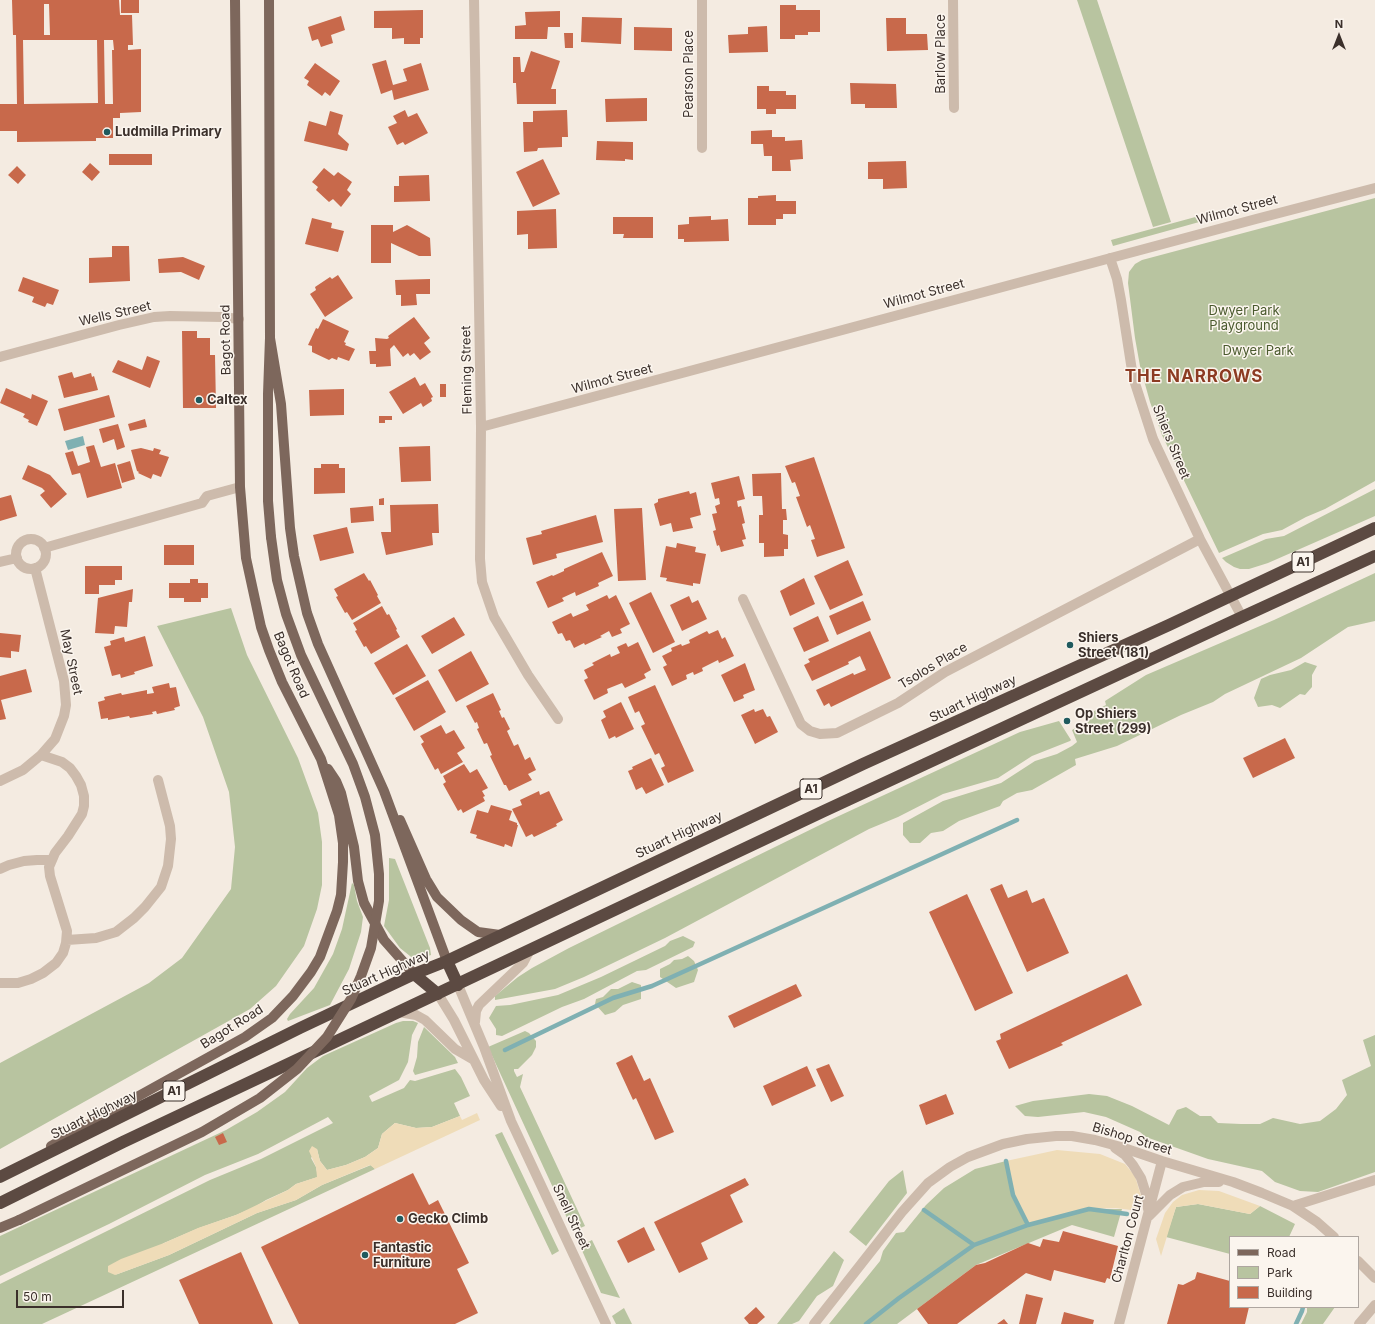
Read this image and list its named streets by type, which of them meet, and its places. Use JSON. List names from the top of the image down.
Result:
{
  "streets": {
    "highway": ["A1", "Stuart Highway"],
    "main road": ["Bagot Road"],
    "street": [
      "Barlow Place",
      "Pearson Place",
      "Wilmot Street",
      "Wells Street",
      "Fleming Street",
      "Shiers Street",
      "May Street",
      "Tsolos Place",
      "Bishop Street",
      "Snell Street",
      "Charlton Court"
    ]
  },
  "crossings": [
    ["Wilmot Street", "Fleming Street"],
    ["Wilmot Street", "Shiers Street"],
    ["Wells Street", "Bagot Road"],
    ["Bagot Road", "Stuart Highway"],
    ["Shiers Street", "A1"],
    ["Shiers Street", "Tsolos Place"],
    ["Shiers Street", "Stuart Highway"],
    ["A1", "Snell Street"],
    ["Bishop Street", "Charlton Court"]
  ],
  "districts": ["THE NARROWS"],
  "parks": ["Dwyer Park Playground", "Dwyer Park"],
  "places": [
    "Ludmilla Primary",
    "Caltex",
    "Shiers Street (181)",
    "Op Shiers Street (299)",
    "Gecko Climb",
    "Fantastic Furniture"
  ],
  "legend": ["Road", "Park", "Building"],
  "scale_bar": "50 m",
  "north": "top"
}
